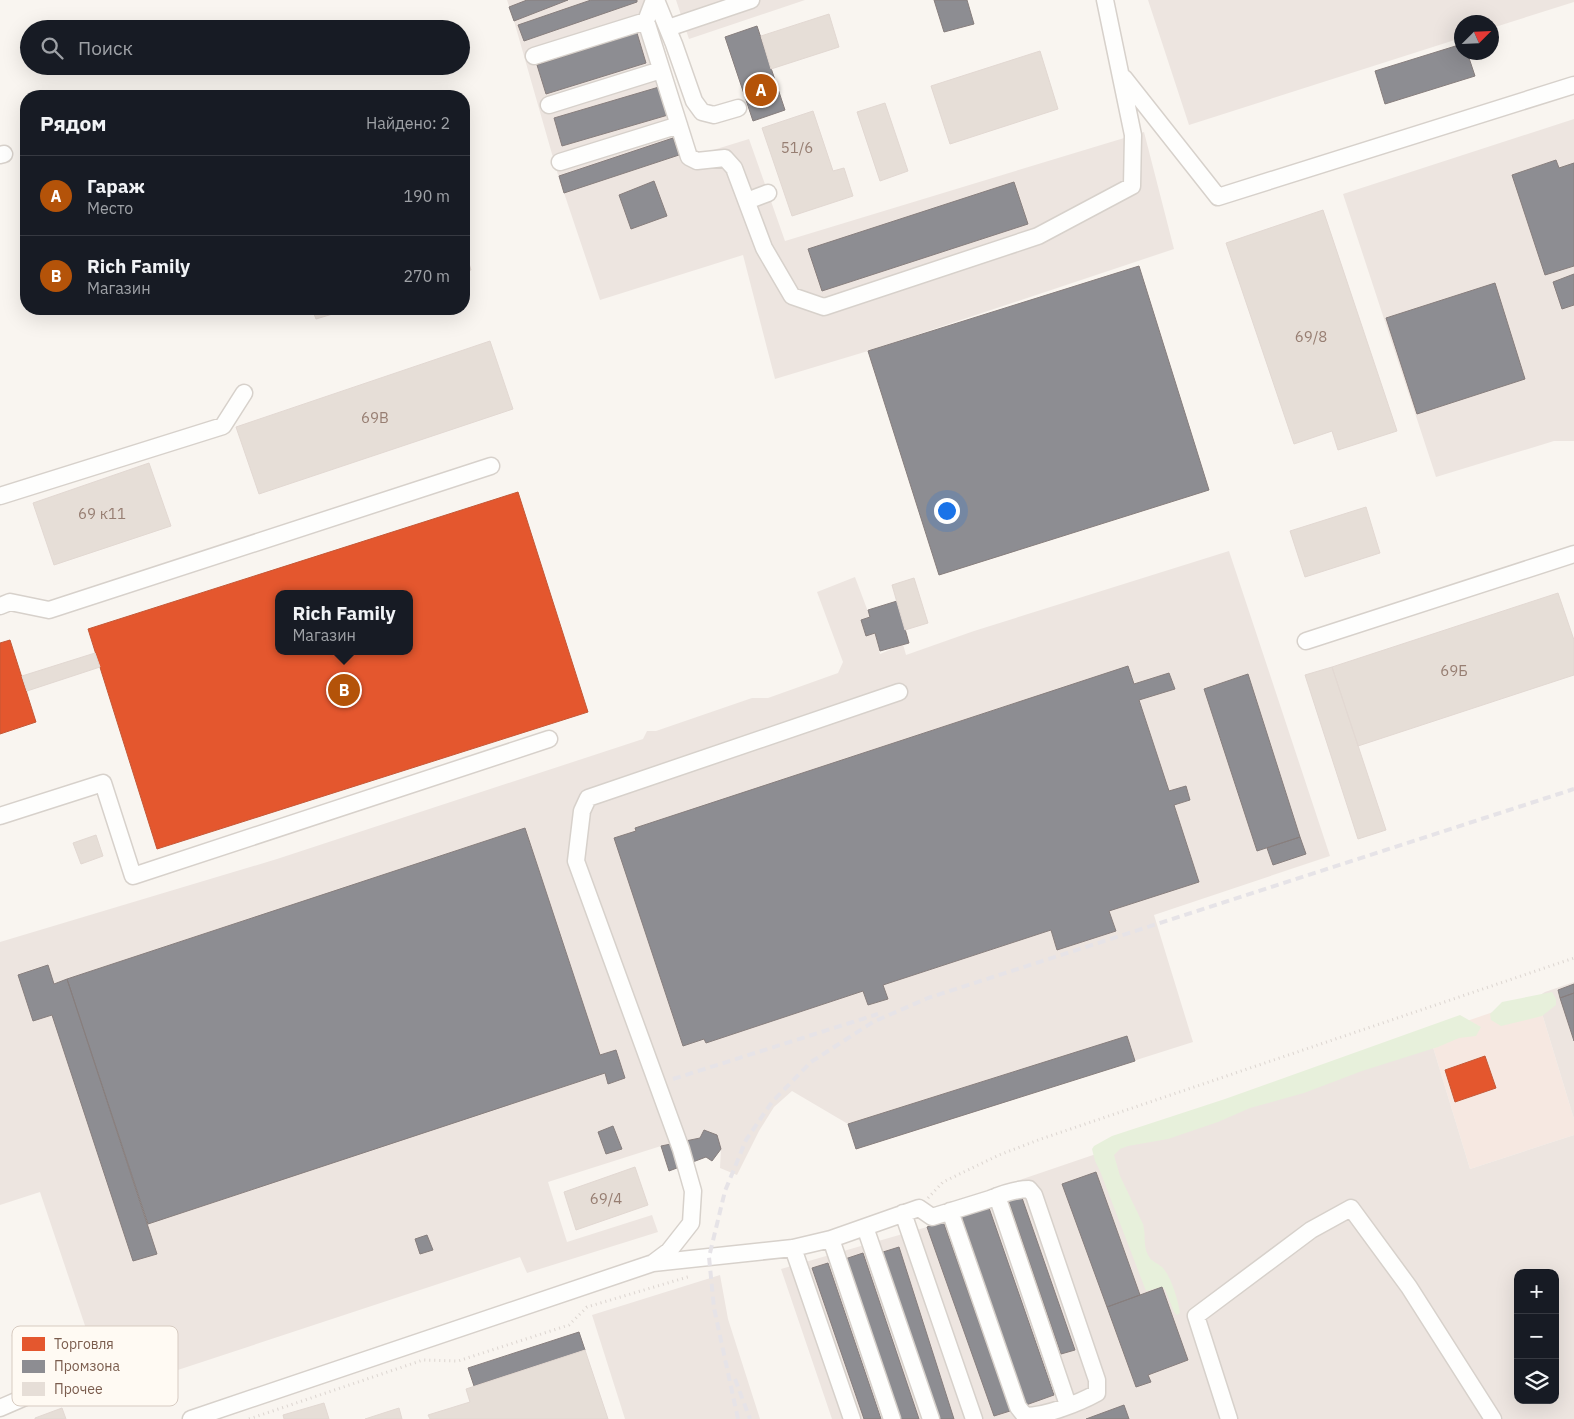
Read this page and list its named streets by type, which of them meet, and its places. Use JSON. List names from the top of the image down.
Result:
{
  "house_numbers": [
    "51/6",
    "69/8",
    "69В",
    "69 к11",
    "69Б",
    "69/4"
  ],
  "legend": ["Торговля", "Промзона", "Прочее"],
  "north": "top right",
  "page": {
    "search": "Поиск",
    "pins": ["A", "B"],
    "heading": ["Рядом", "Найдено: 2"],
    "list": [
      {
        "mark": "A",
        "name": "Гараж",
        "note": "Место",
        "value": "190 m"
      },
      {
        "mark": "B",
        "name": "Rich Family",
        "note": "Магазин",
        "value": "270 m"
      }
    ],
    "popup": ["Rich Family", "Магазин"],
    "map_buttons": ["+", "−"]
  }
}
